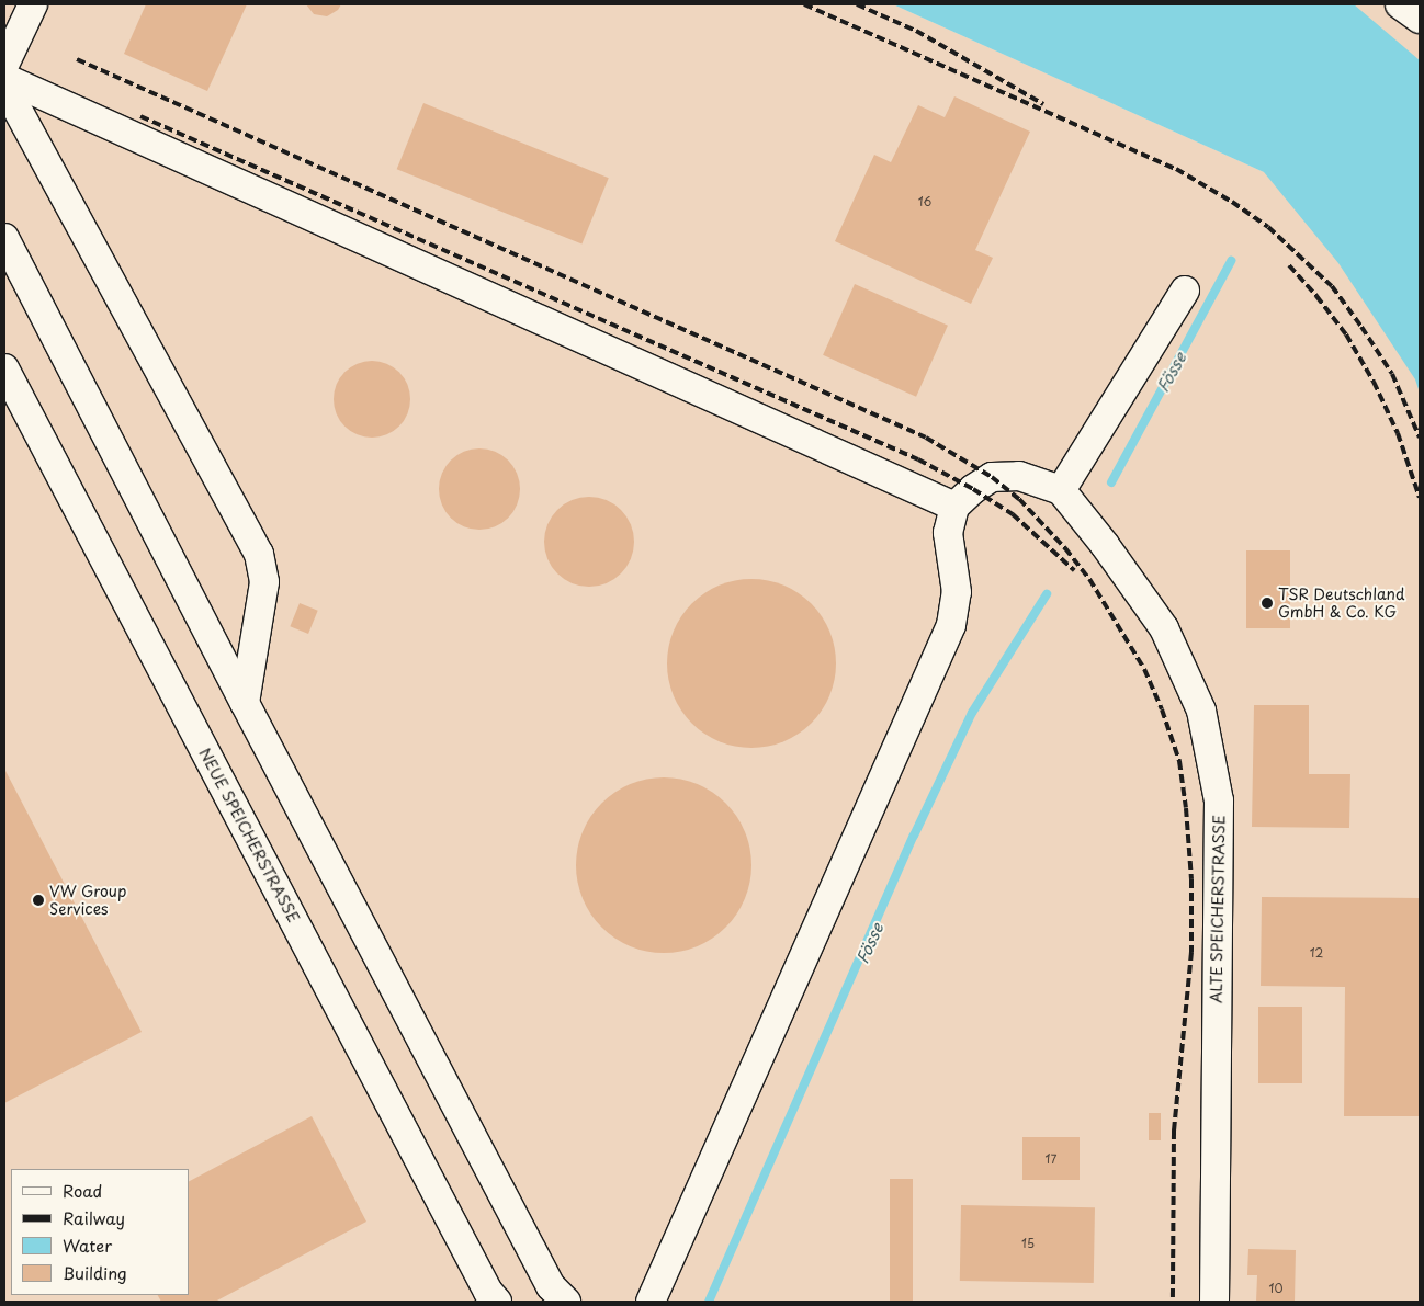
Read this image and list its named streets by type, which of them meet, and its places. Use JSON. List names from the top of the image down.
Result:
{
  "streets": {
    "street": ["NEUE SPEICHERSTRASSE", "ALTE SPEICHERSTRASSE"]
  },
  "water": ["Fösse"],
  "places": ["TSR Deutschland GmbH & Co. KG", "VW Group Services"],
  "house_numbers": [
    "16",
    "12",
    "17",
    "15",
    "10"
  ],
  "legend": [
    "Road",
    "Railway",
    "Water",
    "Building"
  ]
}
